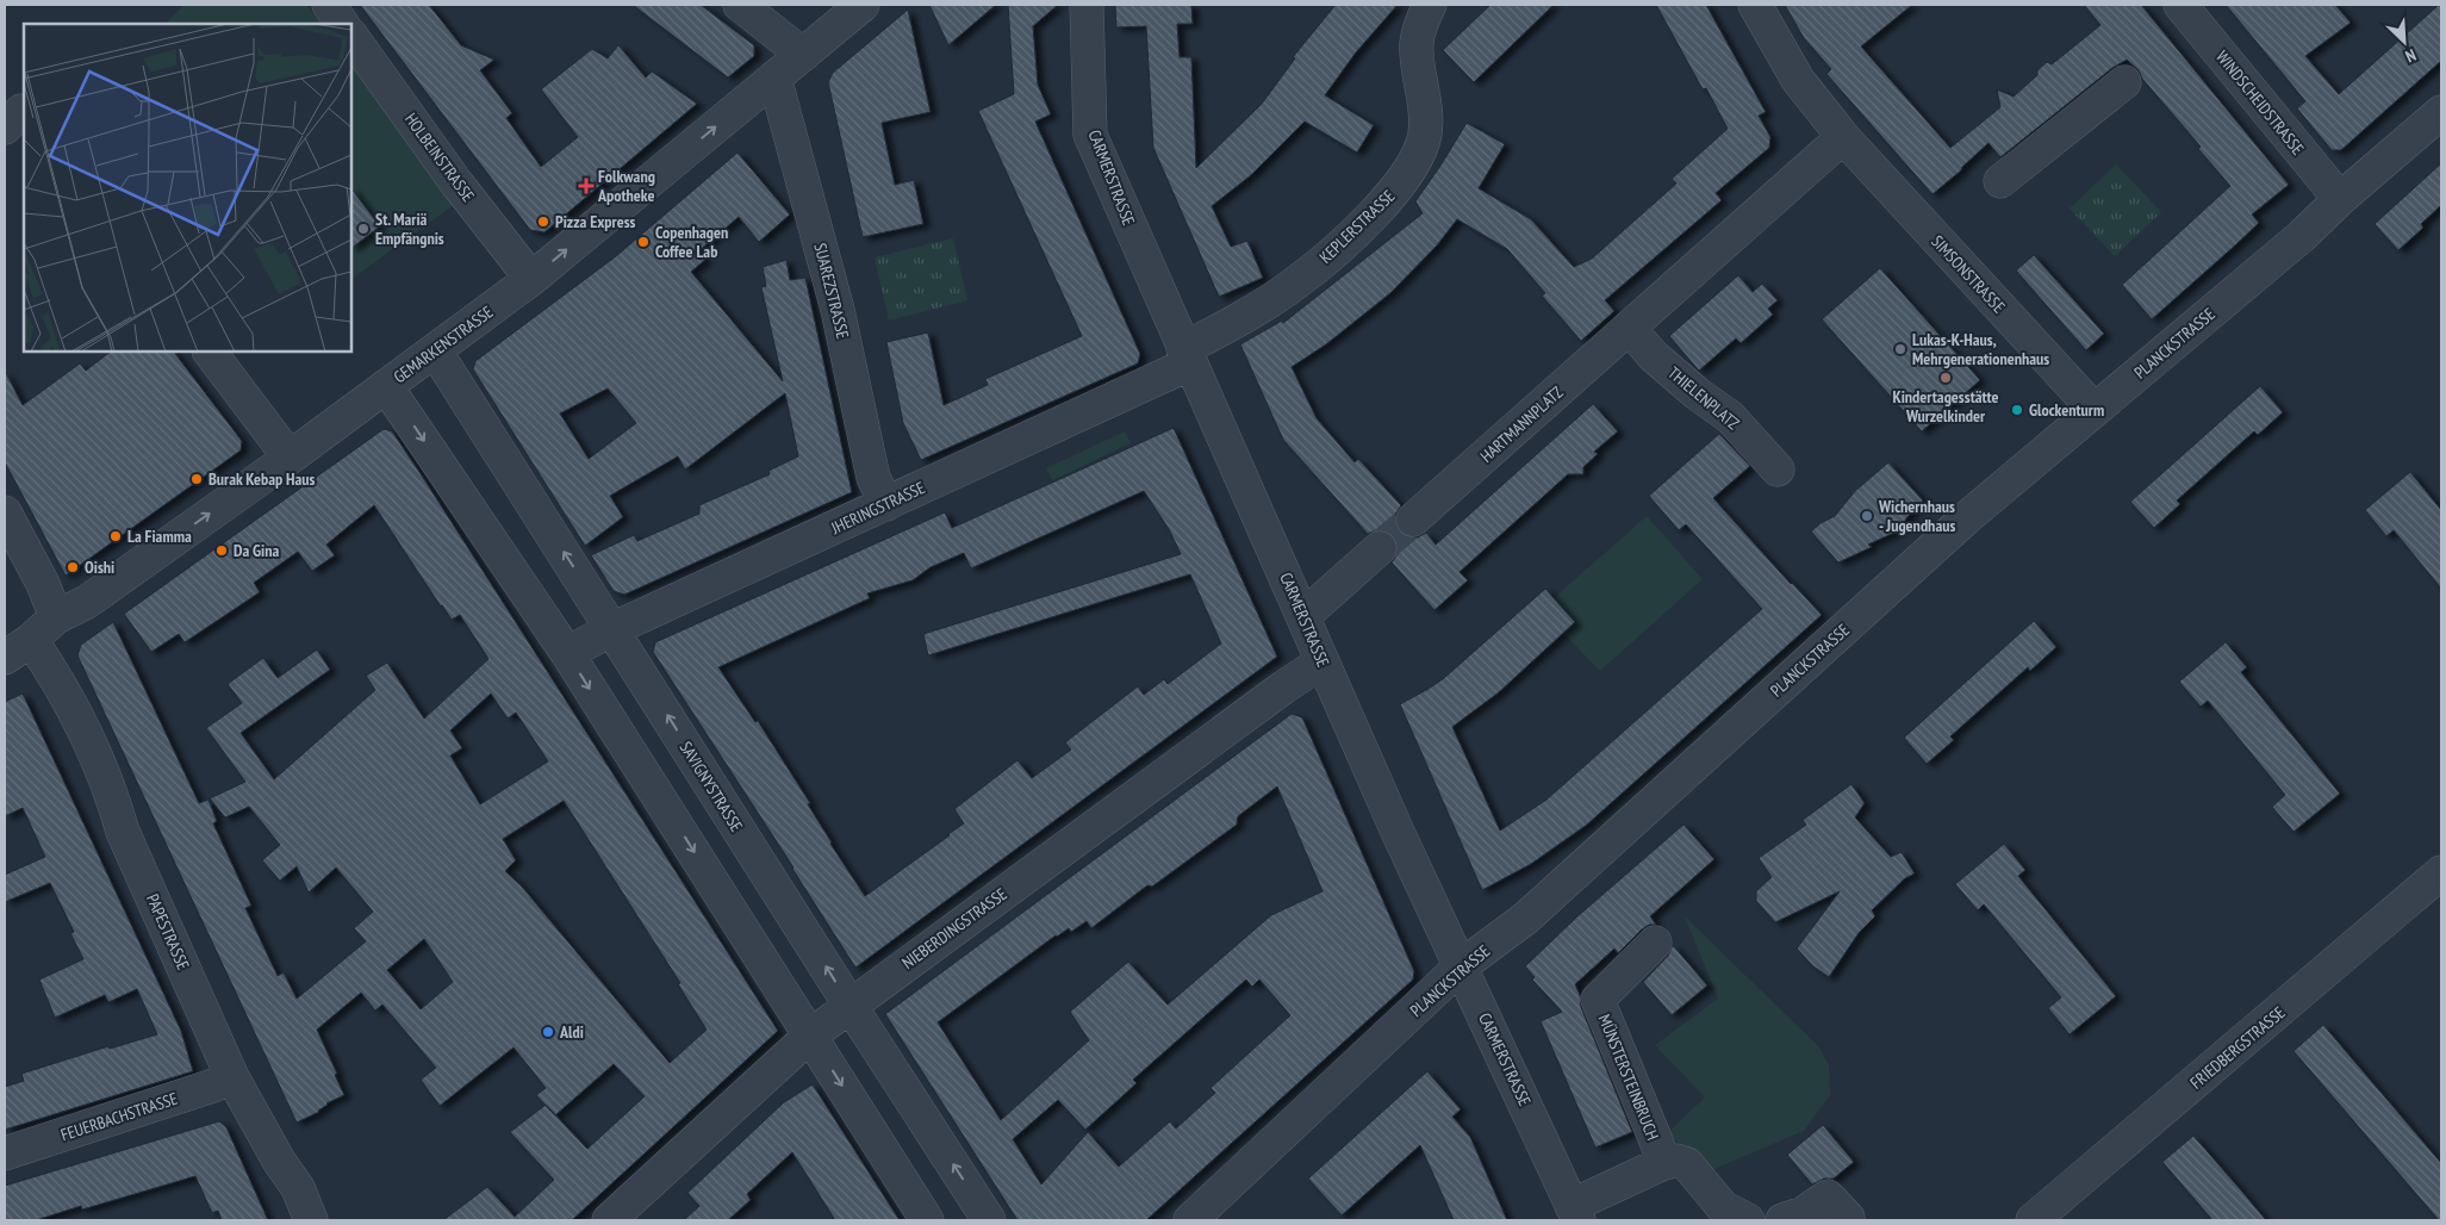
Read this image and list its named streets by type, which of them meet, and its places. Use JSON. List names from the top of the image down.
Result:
{
  "streets": {
    "street": [
      "WINDSCHEIDSTRASSE",
      "HOLBEINSTRASSE",
      "CARMERSTRASSE",
      "KEPLERSTRASSE",
      "SIMSONSTRASSE",
      "SUAREZSTRASSE",
      "PLANCKSTRASSE",
      "GEMARKENSTRASSE",
      "THIELENPLATZ",
      "HARTMANNPLATZ",
      "JHERINGSTRASSE",
      "SAVIGNYSTRASSE",
      "NIEBERDINGSTRASSE",
      "PAPESTRASSE",
      "FRIEDBERGSTRASSE",
      "MÜNSTERSTEINBRUCH",
      "FEUERBACHSTRASSE"
    ]
  },
  "crossings": [
    ["WINDSCHEIDSTRASSE", "PLANCKSTRASSE"],
    ["HOLBEINSTRASSE", "GEMARKENSTRASSE"],
    ["CARMERSTRASSE", "KEPLERSTRASSE"],
    ["CARMERSTRASSE", "PLANCKSTRASSE"],
    ["CARMERSTRASSE", "JHERINGSTRASSE"],
    ["CARMERSTRASSE", "NIEBERDINGSTRASSE"],
    ["KEPLERSTRASSE", "JHERINGSTRASSE"],
    ["SIMSONSTRASSE", "PLANCKSTRASSE"],
    ["SUAREZSTRASSE", "GEMARKENSTRASSE"],
    ["SUAREZSTRASSE", "JHERINGSTRASSE"],
    ["GEMARKENSTRASSE", "SAVIGNYSTRASSE"],
    ["GEMARKENSTRASSE", "PAPESTRASSE"],
    ["THIELENPLATZ", "HARTMANNPLATZ"],
    ["JHERINGSTRASSE", "SAVIGNYSTRASSE"],
    ["SAVIGNYSTRASSE", "NIEBERDINGSTRASSE"],
    ["PAPESTRASSE", "FEUERBACHSTRASSE"]
  ],
  "one_way": ["GEMARKENSTRASSE"],
  "places": {
    "health": ["Folkwang Apotheke"],
    "other": [
      "Pizza Express",
      "St. Mariä Empfängnis",
      "Copenhagen Coffee Lab",
      "Lukas-K-Haus, Mehrgenerationenhaus",
      "Kindertagesstätte Wurzelkinder",
      "Glockenturm",
      "Burak Kebap Haus",
      "Wichernhaus - Jugendhaus",
      "La Fiamma",
      "Da Gina",
      "Oishi",
      "Aldi"
    ]
  },
  "north": "bottom right"
}
